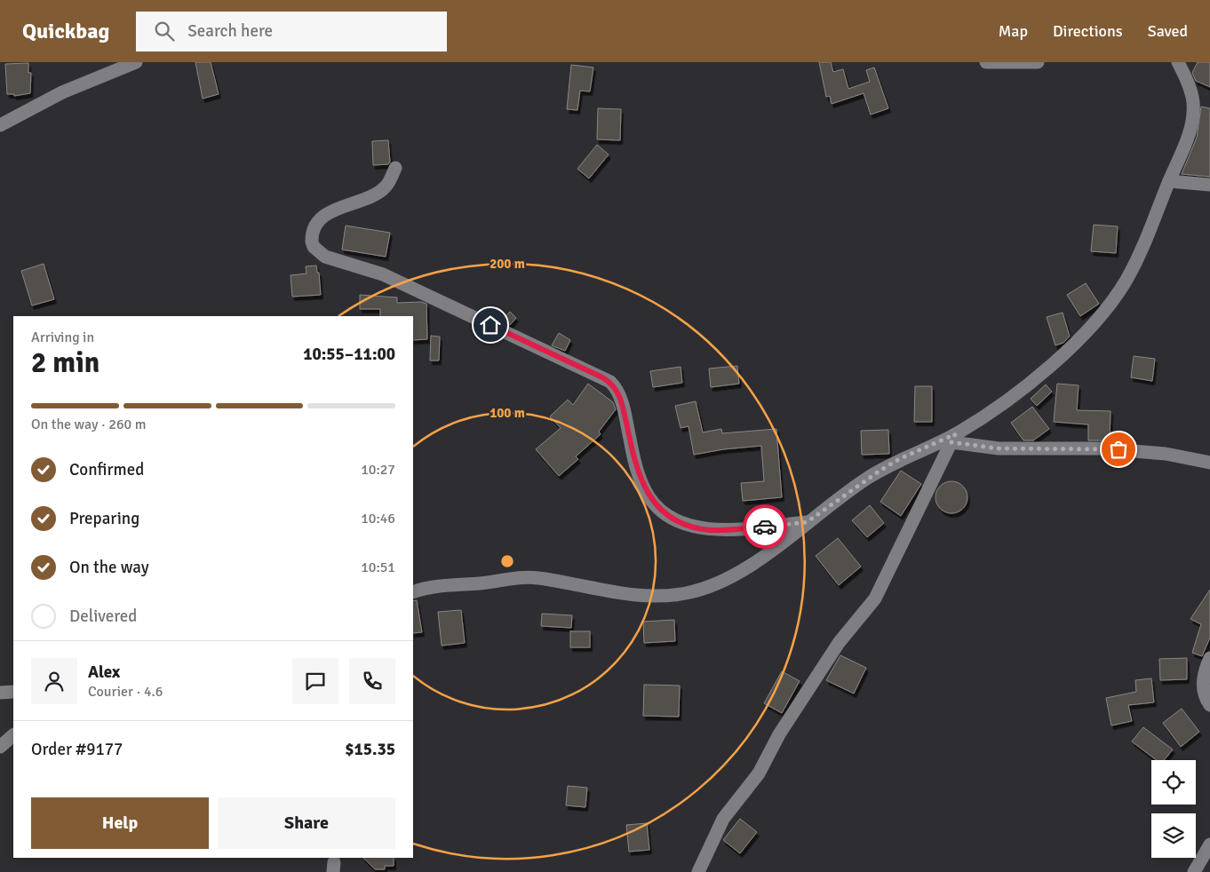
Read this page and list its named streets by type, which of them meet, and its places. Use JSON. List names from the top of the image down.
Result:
{
  "page": {
    "header": "Quickbag",
    "search": "Search here",
    "nav": ["Map", "Directions", "Saved"],
    "heading": ["2 min", "Arriving in", "10:55–11:00"],
    "panel": [
      "Alex",
      "Courier · 4.6",
      "Order #9177",
      "$15.35"
    ],
    "bar": "On the way · 260 m",
    "list": [
      ["Confirmed", "10:27"],
      ["Preparing", "10:46"],
      ["On the way", "10:51"],
      "Delivered"
    ],
    "buttons": ["Help", "Share"]
  },
  "rings": ["200 m", "100 m"]
}
